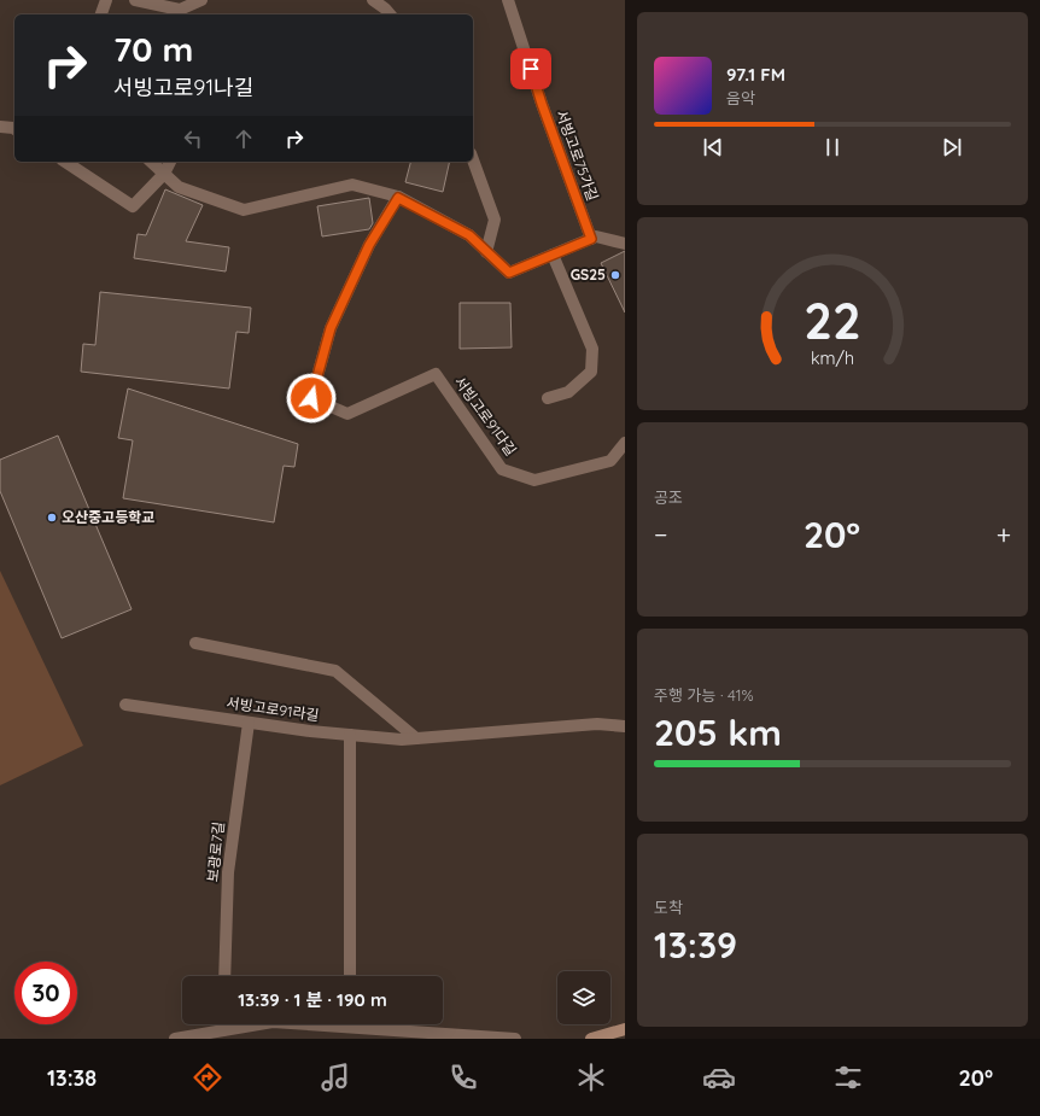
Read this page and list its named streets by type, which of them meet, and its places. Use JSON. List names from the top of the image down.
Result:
{
  "streets": {
    "street": [
      "서빙고로75가길",
      "서빙고로91다길",
      "서빙고로91라길",
      "보광로7길"
    ]
  },
  "crossings": [
    ["서빙고로91라길", "보광로7길"]
  ],
  "places": ["GS25", "오산중고등학교"],
  "page": {
    "turn": ["70 m", "서빙고로91나길"],
    "song": ["97.1 FM", "음악"],
    "tile": [
      "공조",
      ["주행 가능 · 41%", "205 km"],
      ["도착", "13:39"]
    ],
    "heat": ["−", "20°", "+"],
    "limit": "30",
    "trip": "13:39 · 1 분 · 190 m",
    "tabs": ["13:38", "20°"],
    "gauge": ["22", "km/h"]
  }
}
